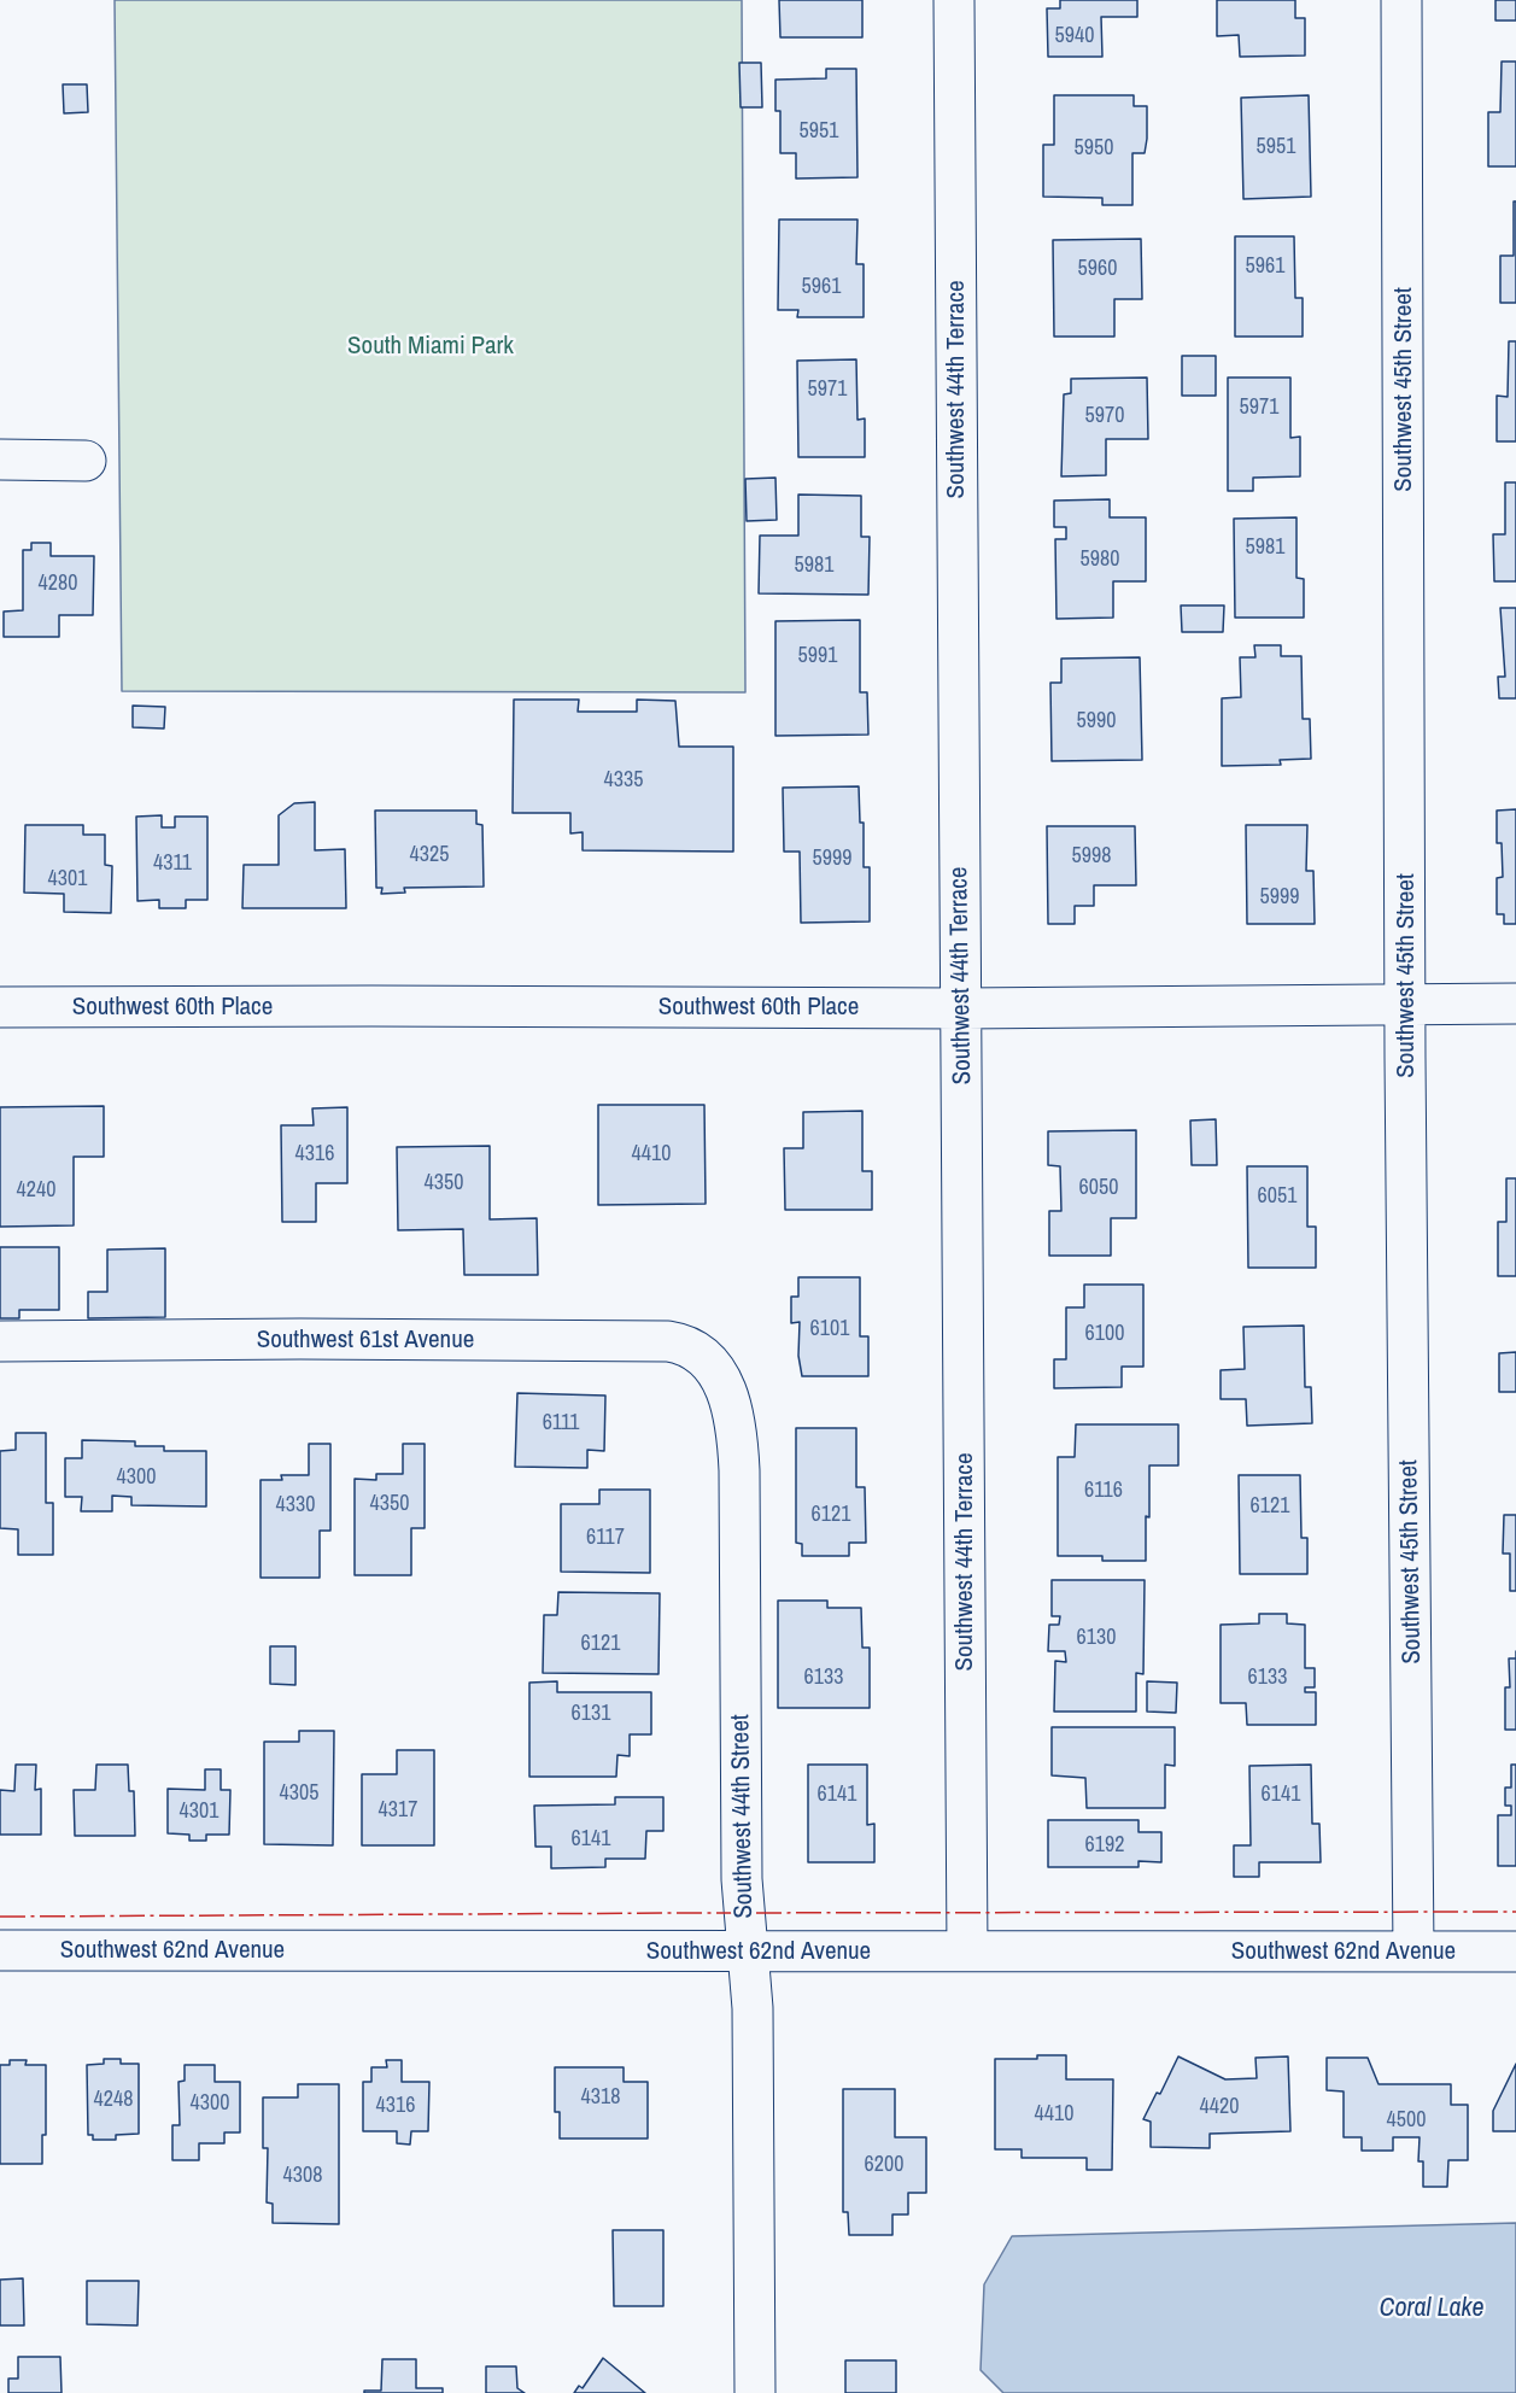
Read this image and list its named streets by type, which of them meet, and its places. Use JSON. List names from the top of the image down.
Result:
{
  "streets": {
    "street": [
      "Southwest 44th Terrace",
      "Southwest 45th Street",
      "Southwest 60th Place",
      "Southwest 61st Avenue",
      "Southwest 44th Street",
      "Southwest 62nd Avenue"
    ]
  },
  "crossings": [
    ["Southwest 44th Terrace", "Southwest 60th Place"],
    ["Southwest 44th Terrace", "Southwest 62nd Avenue"],
    ["Southwest 45th Street", "Southwest 60th Place"],
    ["Southwest 45th Street", "Southwest 62nd Avenue"],
    ["Southwest 61st Avenue", "Southwest 44th Street"],
    ["Southwest 44th Street", "Southwest 62nd Avenue"]
  ],
  "water": ["Coral Lake"],
  "parks": ["South Miami Park"],
  "house_numbers": [
    "5940",
    "5951",
    "5951",
    "5950",
    "5961",
    "5960",
    "5961",
    "5971",
    "5971",
    "5970",
    "5981",
    "5980",
    "5981",
    "4280",
    "5991",
    "5990",
    "4335",
    "4325",
    "5998",
    "5999",
    "4311",
    "4301",
    "5999",
    "4316",
    "4410",
    "4350",
    "6050",
    "4240",
    "6051",
    "6101",
    "6100",
    "6111",
    "4300",
    "6116",
    "4350",
    "4330",
    "6121",
    "6121",
    "6117",
    "6130",
    "6121",
    "6133",
    "6133",
    "6131",
    "4305",
    "6141",
    "6141",
    "4317",
    "4301",
    "6141",
    "6192",
    "4318",
    "4248",
    "4300",
    "4316",
    "4420",
    "4410",
    "4500",
    "6200",
    "4308"
  ]
}
